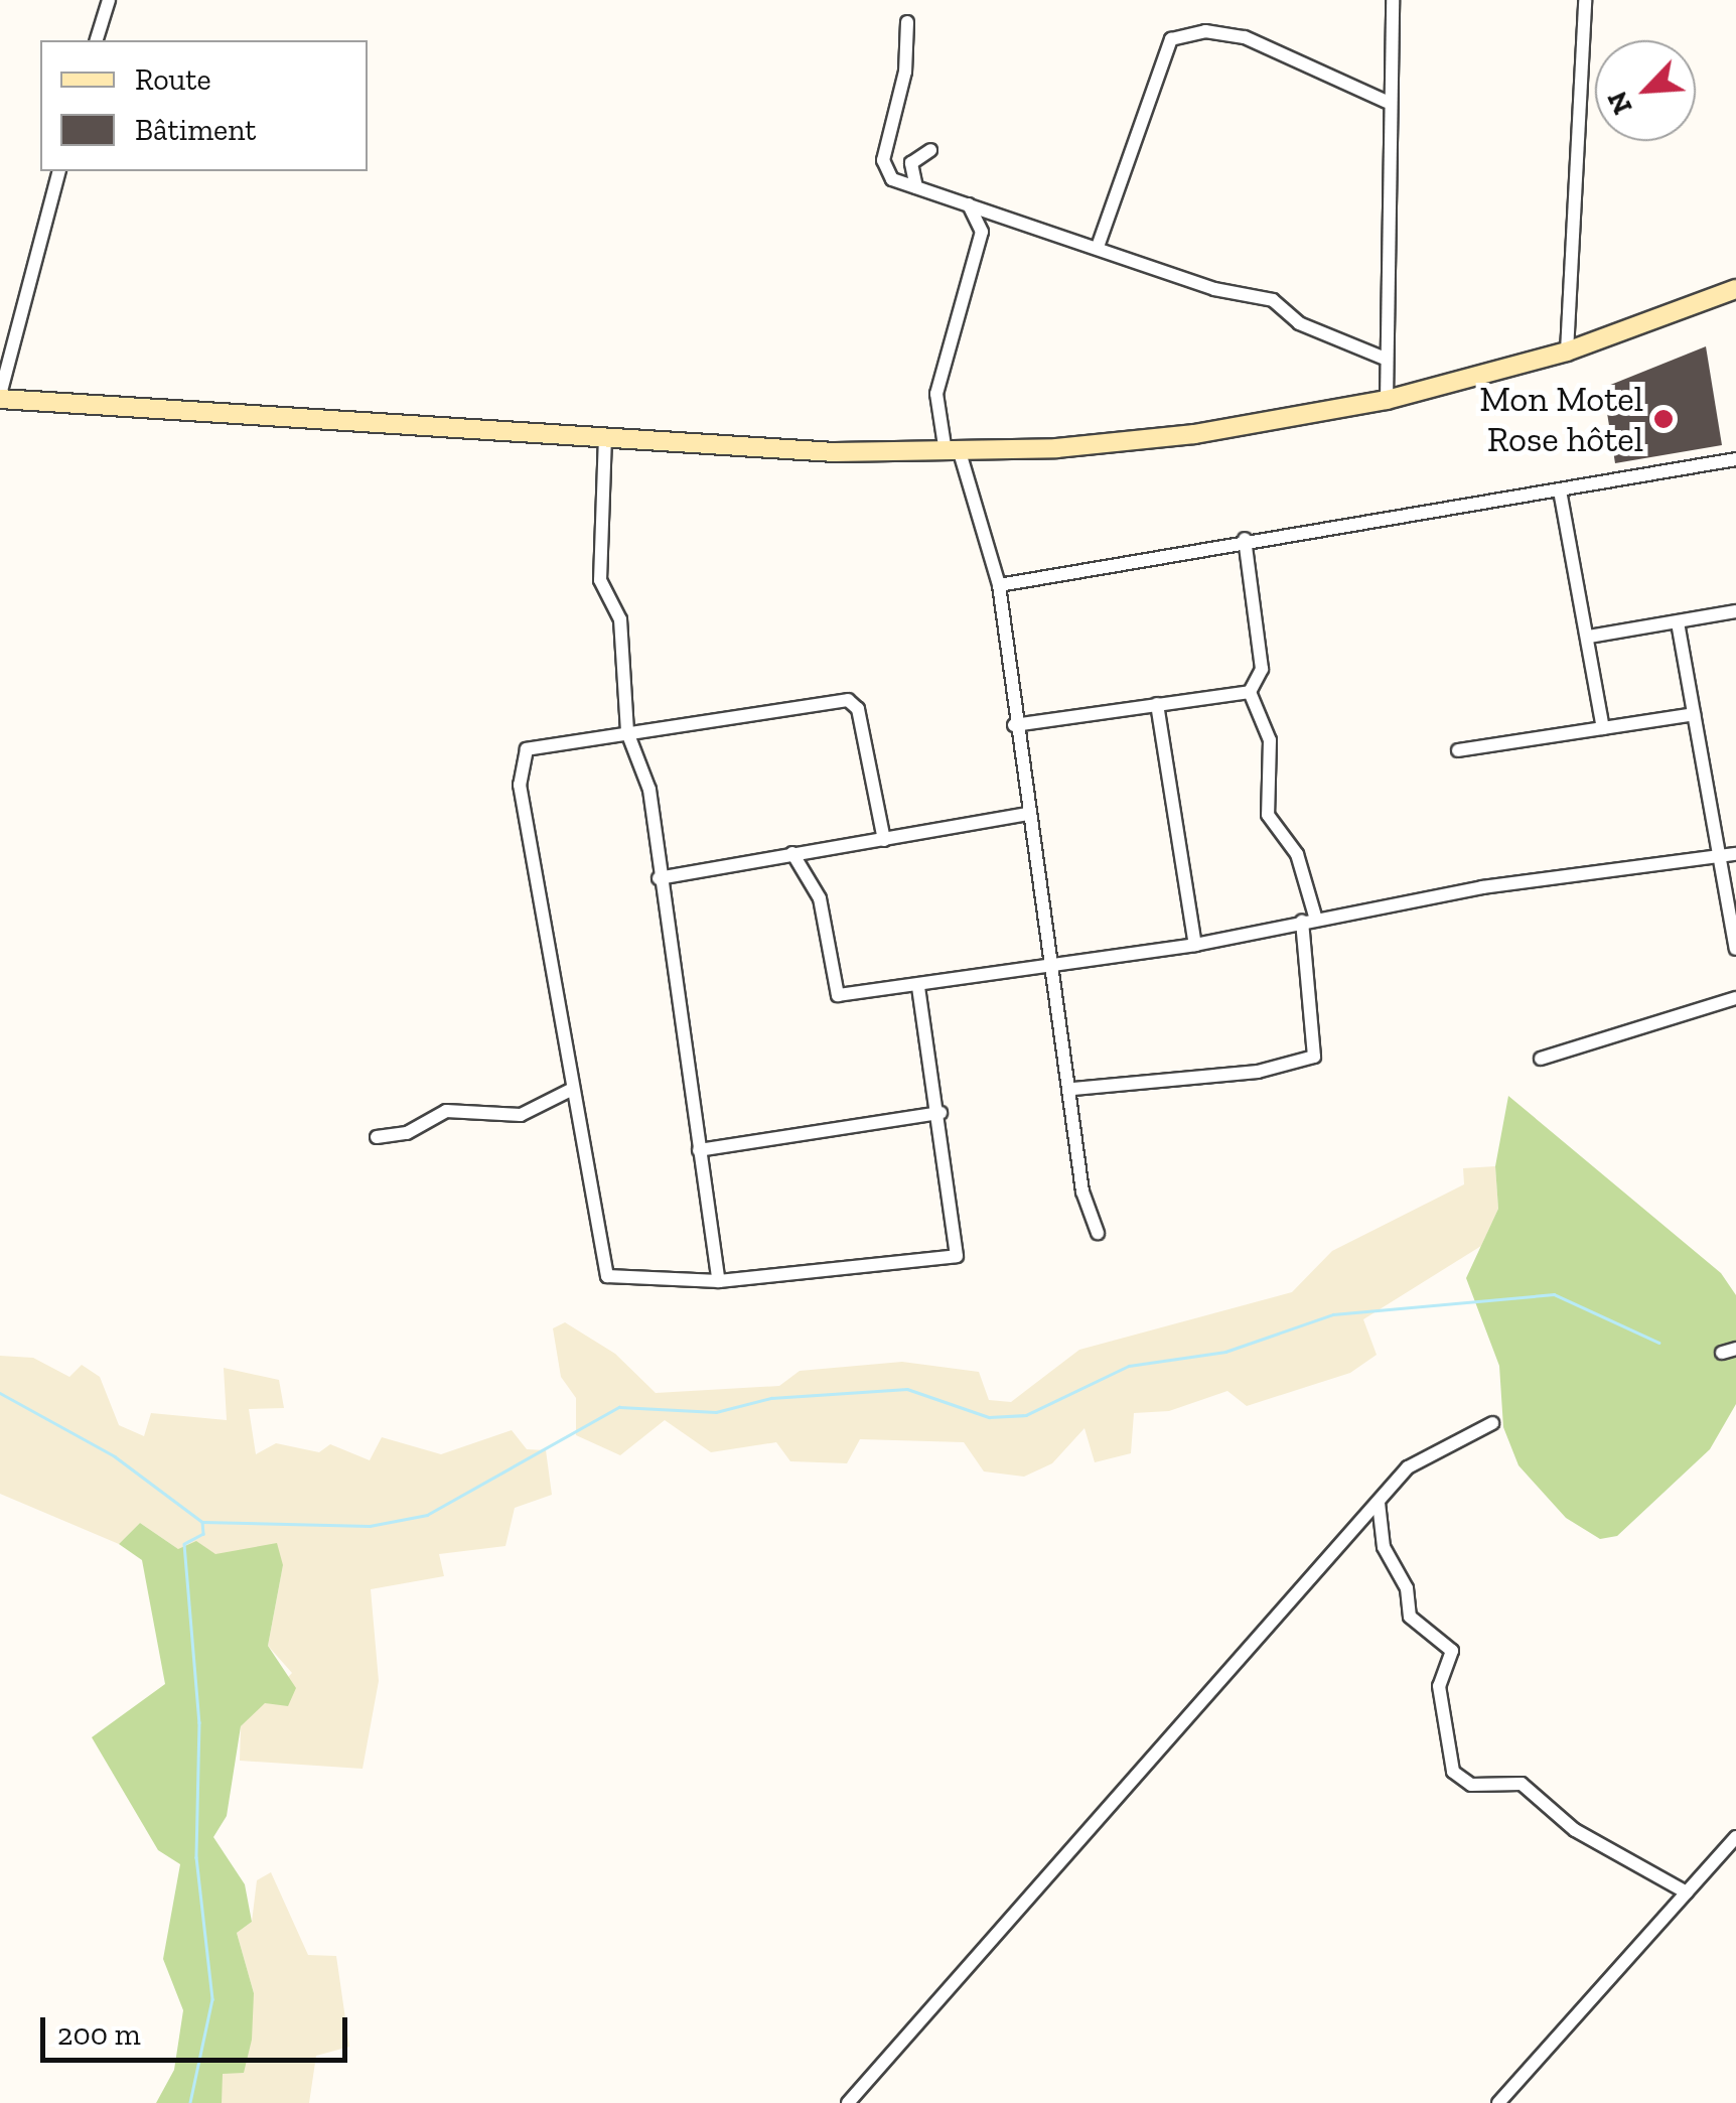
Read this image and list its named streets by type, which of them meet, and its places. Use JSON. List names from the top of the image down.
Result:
{
  "places": ["Mon Motel Rose hôtel"],
  "legend": ["Route", "Bâtiment"],
  "scale_bar": "200 m",
  "north": "bottom left"
}
